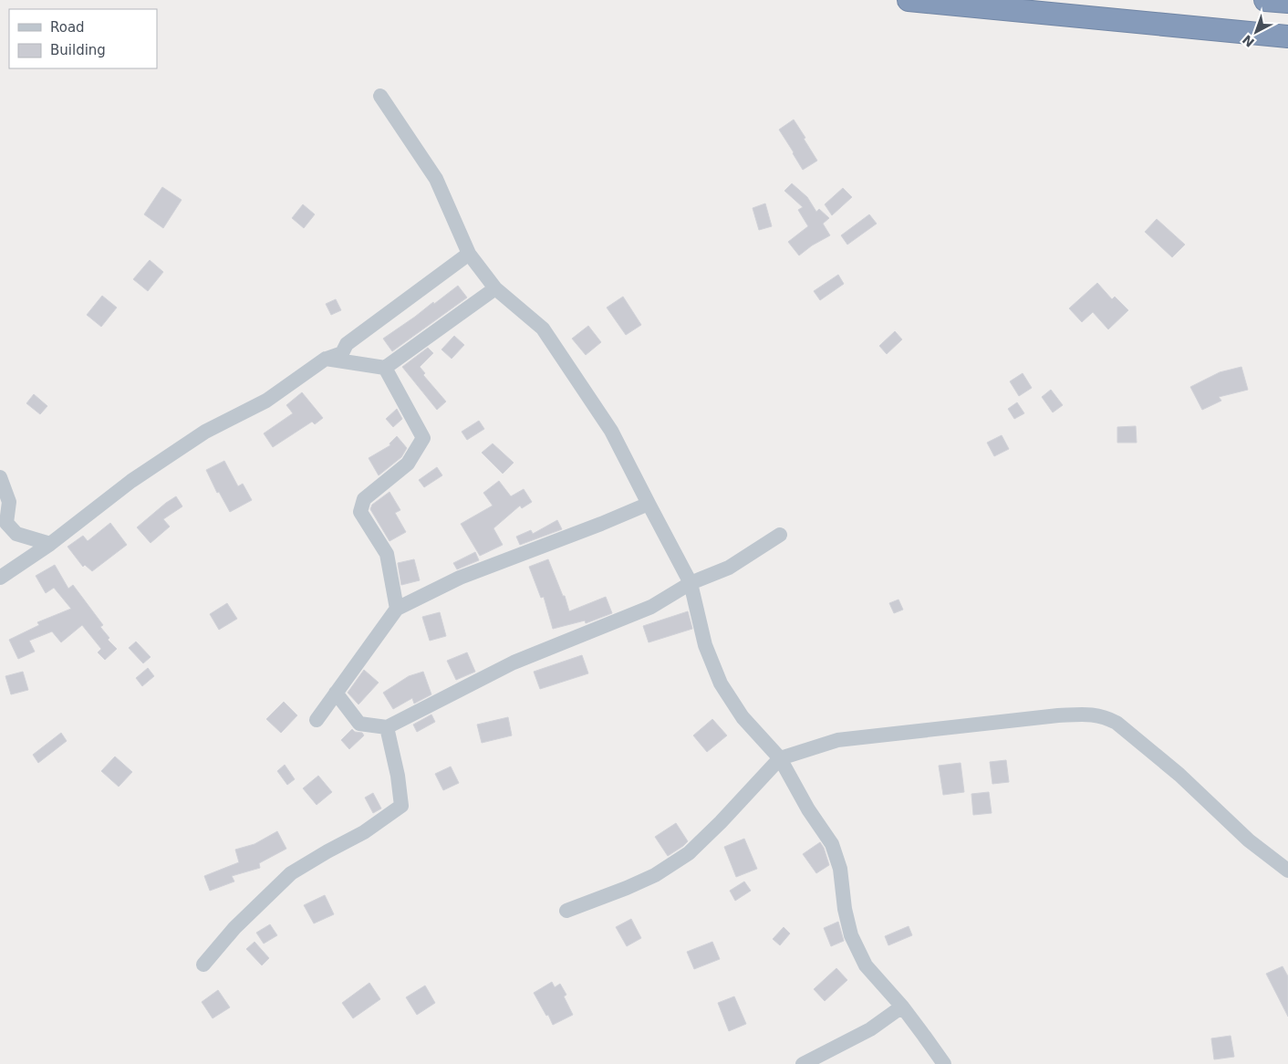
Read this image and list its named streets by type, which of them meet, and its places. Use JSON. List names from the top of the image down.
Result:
{
  "legend": ["Road", "Building"],
  "north": "bottom left"
}
